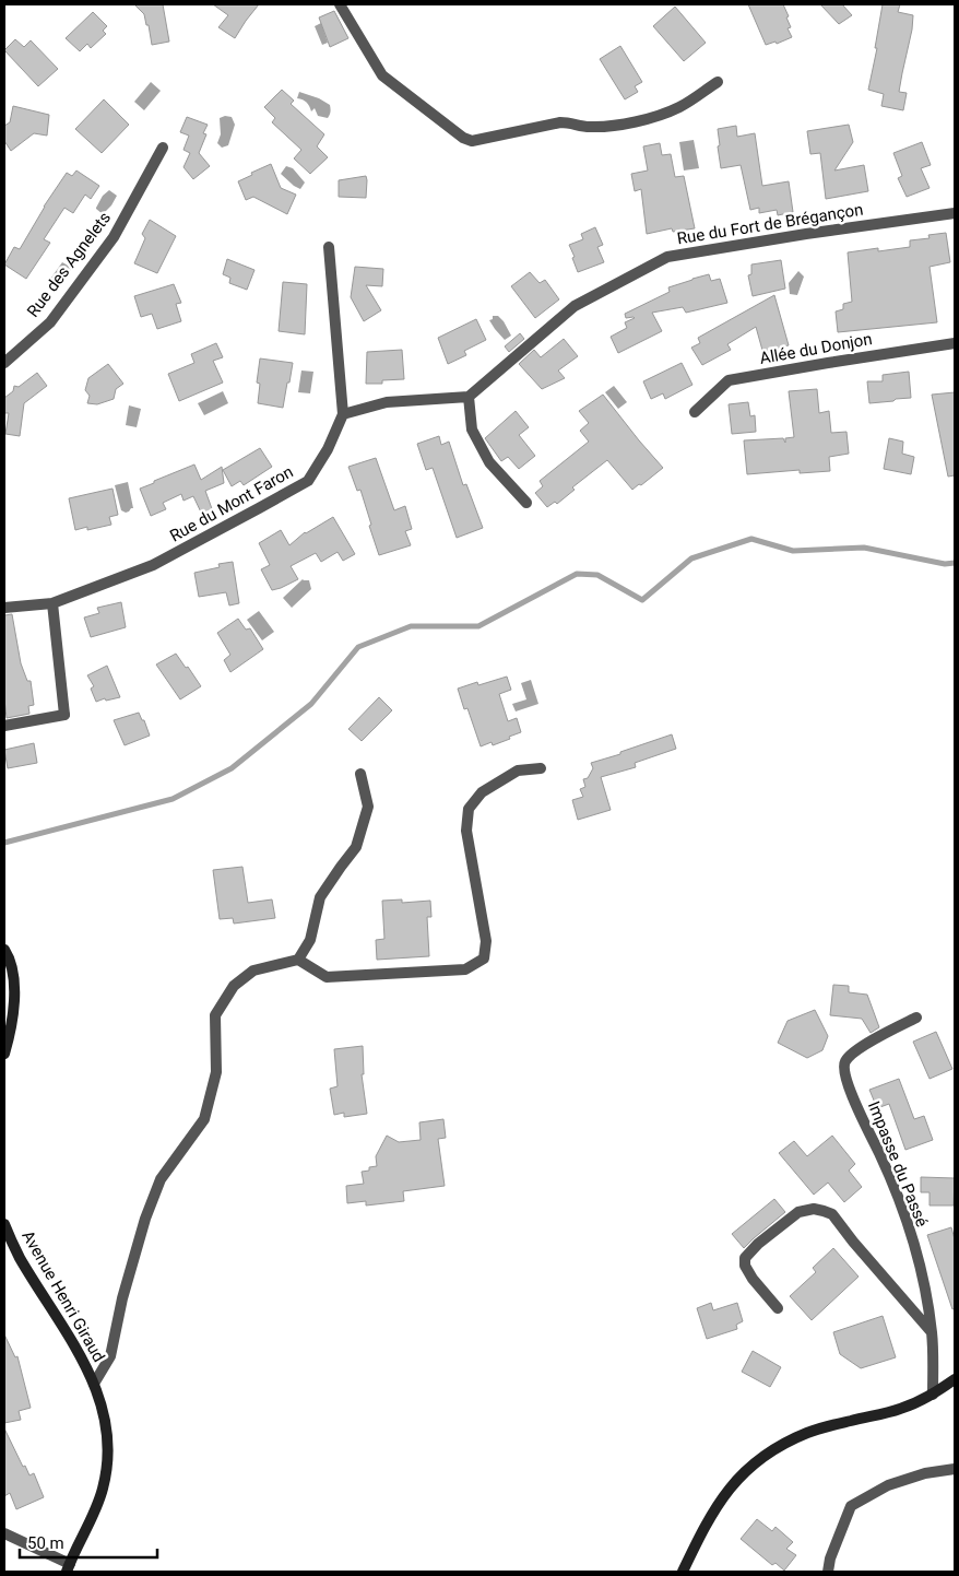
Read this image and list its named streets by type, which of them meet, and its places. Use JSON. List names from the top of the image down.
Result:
{
  "streets": {
    "street": [
      "Rue du Fort de Brégançon",
      "Rue des Agnelets",
      "Allée du Donjon",
      "Rue du Mont Faron",
      "Impasse du Passé",
      "Avenue Henri Giraud"
    ]
  },
  "scale_bar": "50 m"
}
